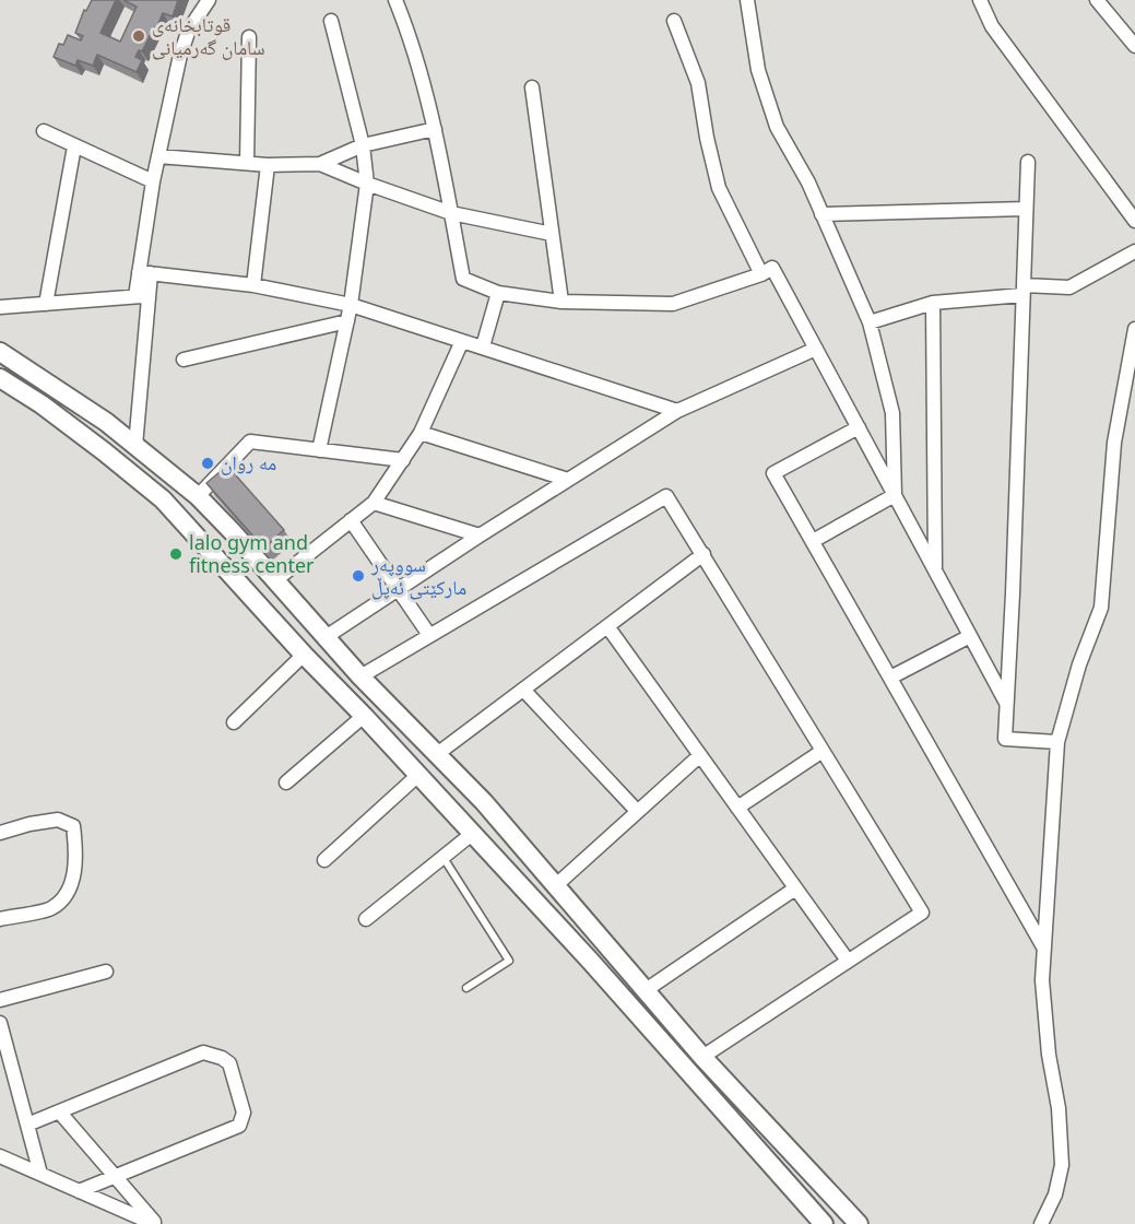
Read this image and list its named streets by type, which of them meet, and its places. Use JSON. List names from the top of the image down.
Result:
{
  "places": [
    "قوتابخانەی سامان گەرمیانی",
    "مه روان",
    "lalo gym and fitness center",
    "سووپەر مارکێتی ئەپڵ"
  ]
}
